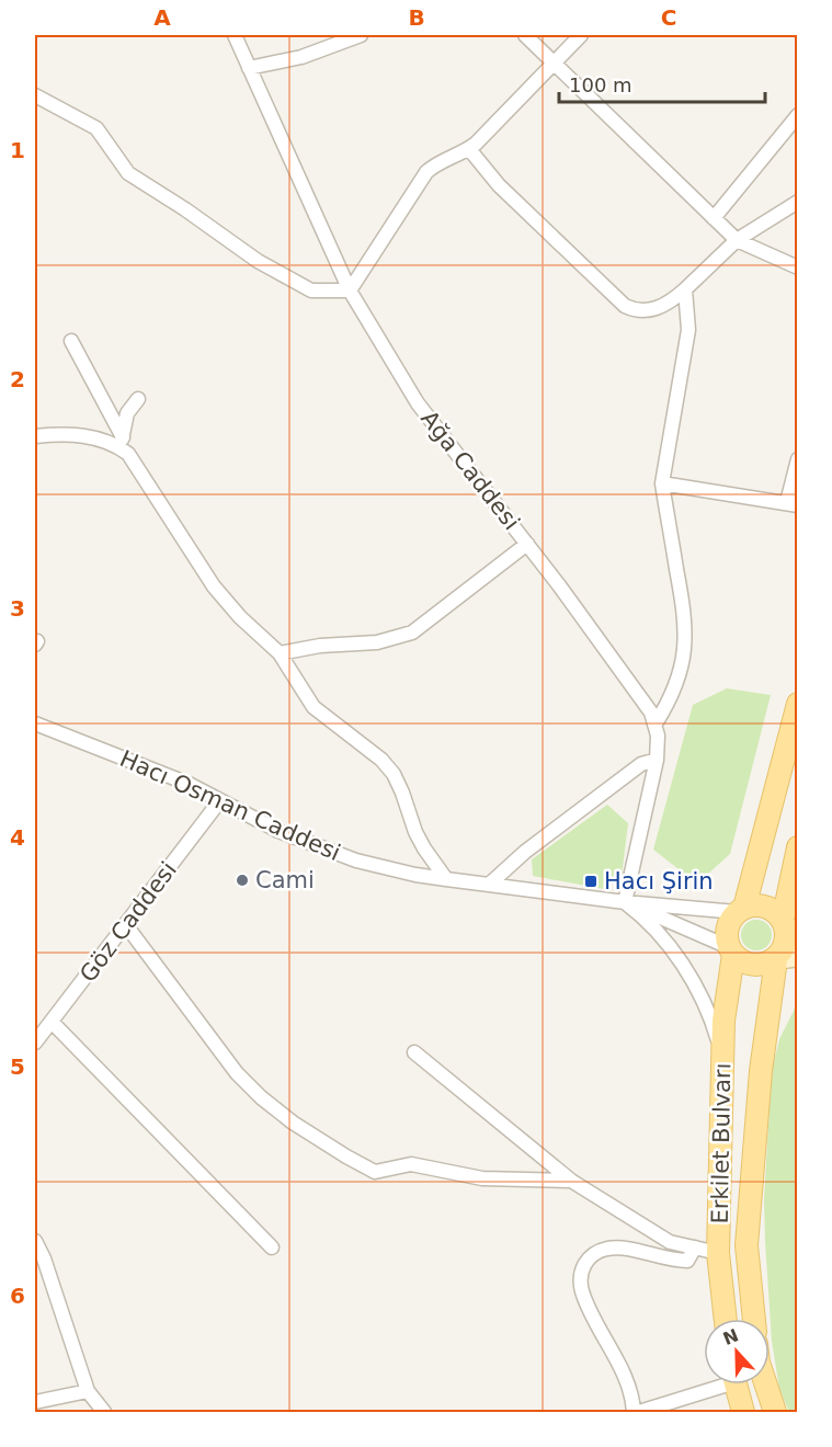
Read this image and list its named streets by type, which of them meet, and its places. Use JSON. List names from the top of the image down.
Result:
{
  "streets": {
    "main road": ["Erkilet Bulvarı"],
    "street": ["Ağa Caddesi", "Hacı Osman Caddesi", "Göz Caddesi"]
  },
  "crossings": [
    ["Ağa Caddesi", "Hacı Osman Caddesi"],
    ["Hacı Osman Caddesi", "Göz Caddesi"]
  ],
  "places": {
    "other": ["Cami"],
    "transit": ["Hacı Şirin"]
  },
  "scale_bar": "100 m",
  "north": "top",
  "grid": {
    "columns": ["A", "B", "C"],
    "rows": [
      "1",
      "2",
      "3",
      "4",
      "5",
      "6"
    ]
  }
}
